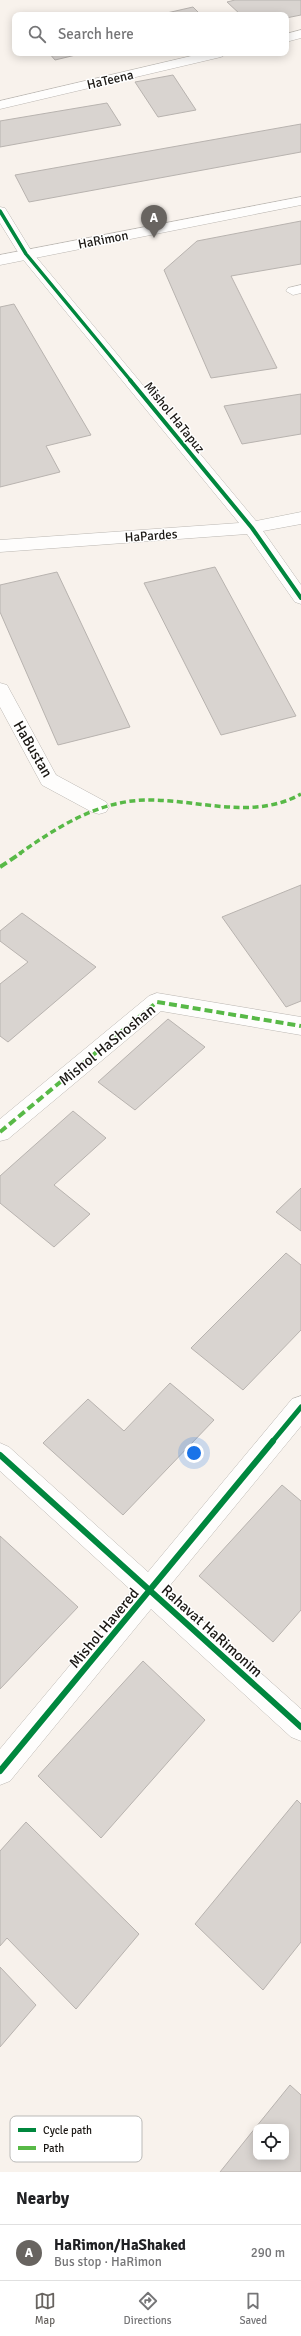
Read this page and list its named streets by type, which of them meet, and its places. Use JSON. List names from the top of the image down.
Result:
{
  "streets": {
    "street": [
      "HaTeena",
      "HaRimon",
      "Mishol HaTapuz",
      "HaPardes",
      "HaBustan",
      "Mishol HaShoshan",
      "Mishol Havered",
      "Rahavat HaRimonim"
    ]
  },
  "crossings": [
    ["HaRimon", "Mishol HaTapuz"],
    ["Mishol HaTapuz", "HaPardes"],
    ["Mishol Havered", "Rahavat HaRimonim"]
  ],
  "legend": ["Cycle path", "Path"],
  "page": {
    "search": "Search here",
    "pins": "A",
    "heading": "Nearby",
    "list": [
      {
        "mark": "A",
        "name": "HaRimon/HaShaked",
        "note": "Bus stop · HaRimon",
        "value": "290 m"
      }
    ],
    "nav": ["Map", "Directions", "Saved"]
  }
}
